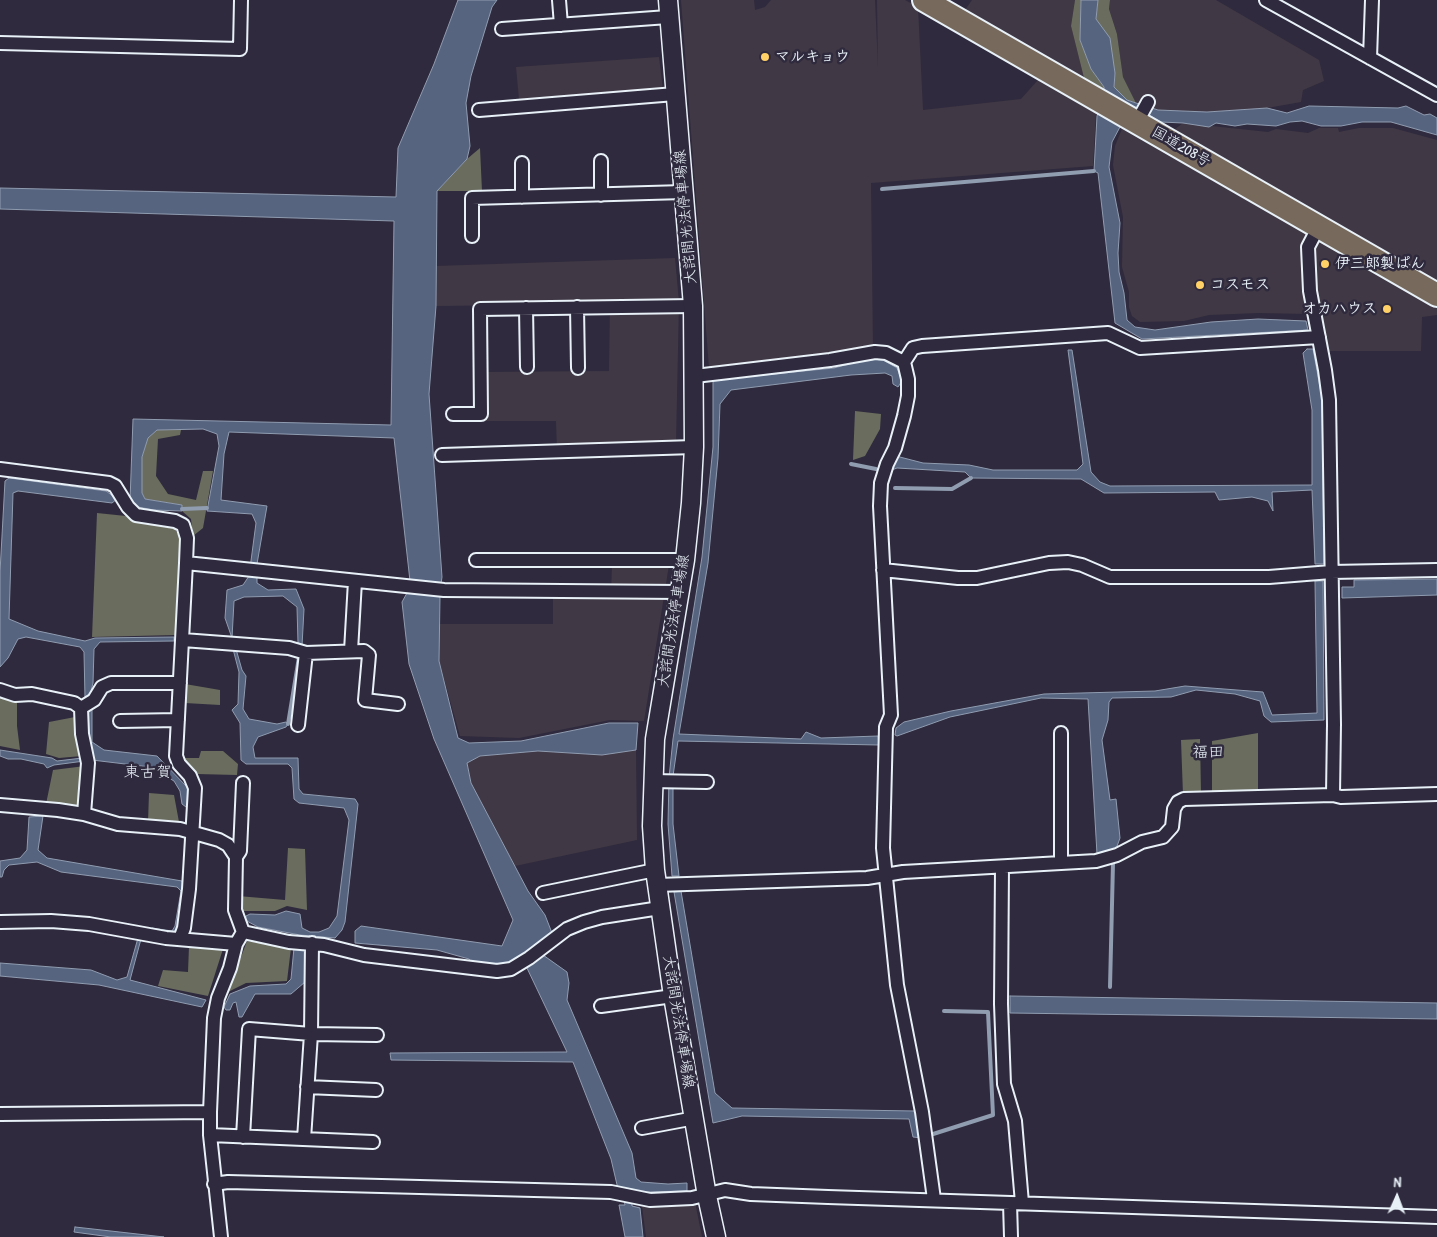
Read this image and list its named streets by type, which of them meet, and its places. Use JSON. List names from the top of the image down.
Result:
{
  "streets": {
    "highway": ["国道208号"],
    "main road": ["大詫間光法停車場線"]
  },
  "districts": ["福田", "東古賀"],
  "places": [
    "マルキョウ",
    "伊三郎製ぱん",
    "コスモス",
    "オカハウス"
  ],
  "north": "top"
}
